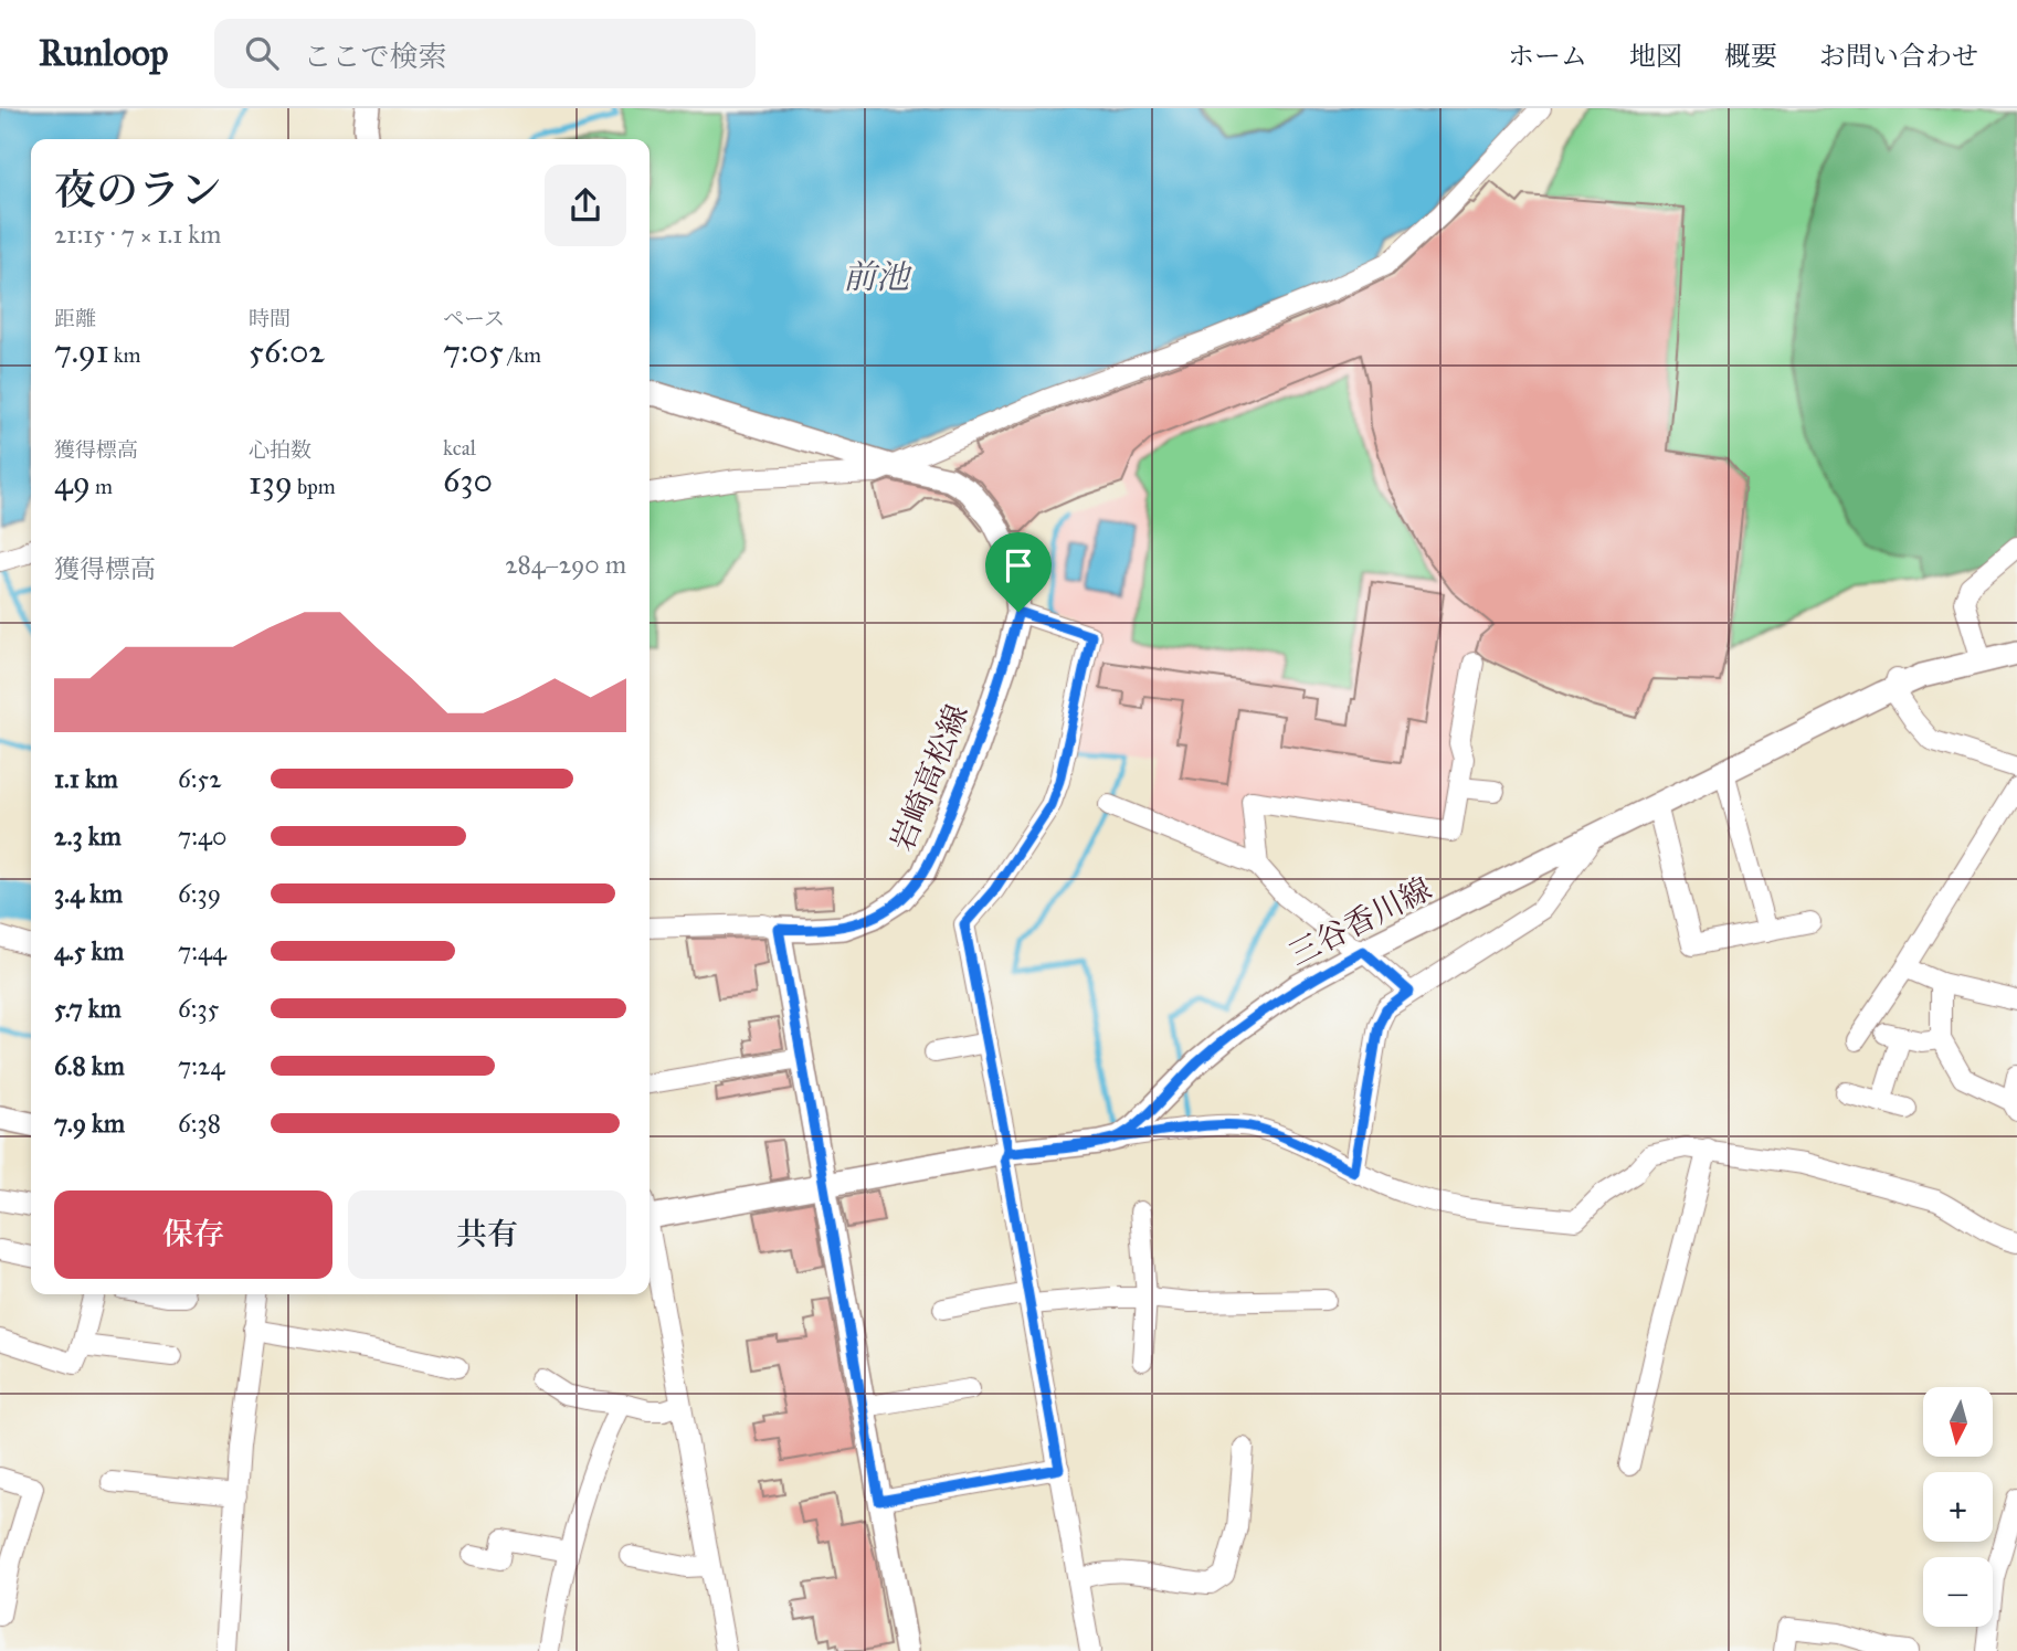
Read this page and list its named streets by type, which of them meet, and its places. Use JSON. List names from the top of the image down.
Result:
{
  "streets": {
    "main road": ["岩崎高松線", "三谷香川線"]
  },
  "water": ["前池"],
  "north": "bottom",
  "page": {
    "header": "Runloop",
    "search": "ここで検索",
    "nav": [
      "ホーム",
      "地図",
      "概要",
      "お問い合わせ"
    ],
    "heading": ["夜のラン", "21:15 · 7 × 1.1 km"],
    "stats": [
      ["距離", "7.91 km"],
      ["時間", "56:02"],
      ["ペース", "7:05 /km"],
      ["獲得標高", "49 m"],
      ["心拍数", "139 bpm"],
      ["kcal", "630"]
    ],
    "chart": ["獲得標高", "284–290 m"],
    "list": [
      {
        "name": "1.1 km",
        "note": "6:52"
      },
      {
        "name": "2.3 km",
        "note": "7:40"
      },
      {
        "name": "3.4 km",
        "note": "6:39"
      },
      {
        "name": "4.5 km",
        "note": "7:44"
      },
      {
        "name": "5.7 km",
        "note": "6:35"
      },
      {
        "name": "6.8 km",
        "note": "7:24"
      },
      {
        "name": "7.9 km",
        "note": "6:38"
      }
    ],
    "buttons": ["保存", "共有"],
    "map_buttons": ["+", "−"]
  }
}
